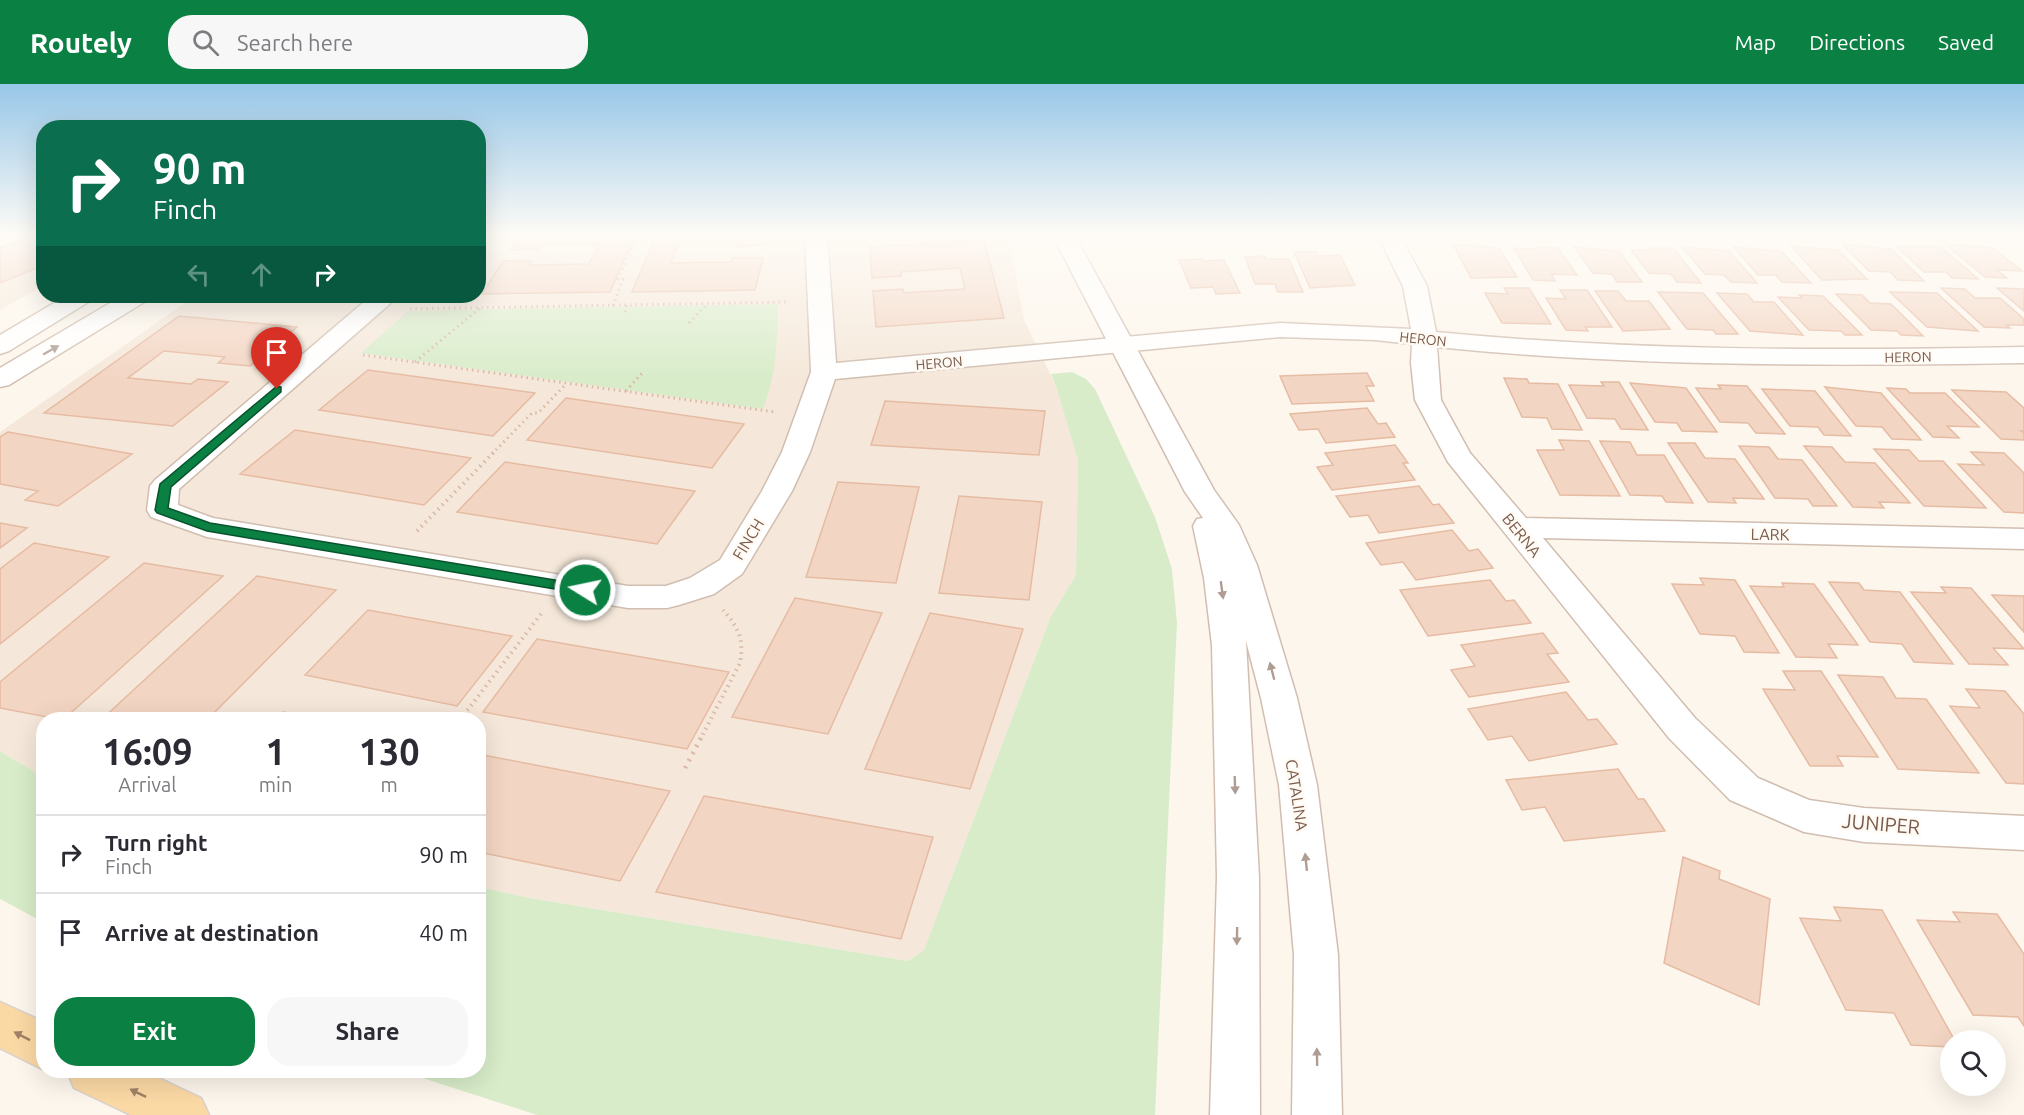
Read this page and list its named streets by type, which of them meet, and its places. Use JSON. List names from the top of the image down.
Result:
{
  "streets": {
    "street": [
      "HERON",
      "LARK",
      "BERNA",
      "FINCH",
      "CATALINA",
      "JUNIPER"
    ]
  },
  "crossings": [
    ["HERON", "BERNA"],
    ["HERON", "FINCH"],
    ["HERON", "CATALINA"],
    ["LARK", "BERNA"],
    ["BERNA", "JUNIPER"]
  ],
  "page": {
    "header": "Routely",
    "search": "Search here",
    "nav": ["Map", "Directions", "Saved"],
    "turn": ["90 m", "Finch"],
    "eta": [
      "16:09",
      "Arrival",
      "1",
      "min",
      "130",
      "m"
    ],
    "list": [
      {
        "name": "Turn right",
        "note": "Finch",
        "value": "90 m"
      },
      {
        "name": "Arrive at destination",
        "value": "40 m"
      }
    ],
    "buttons": ["Exit", "Share"]
  }
}
